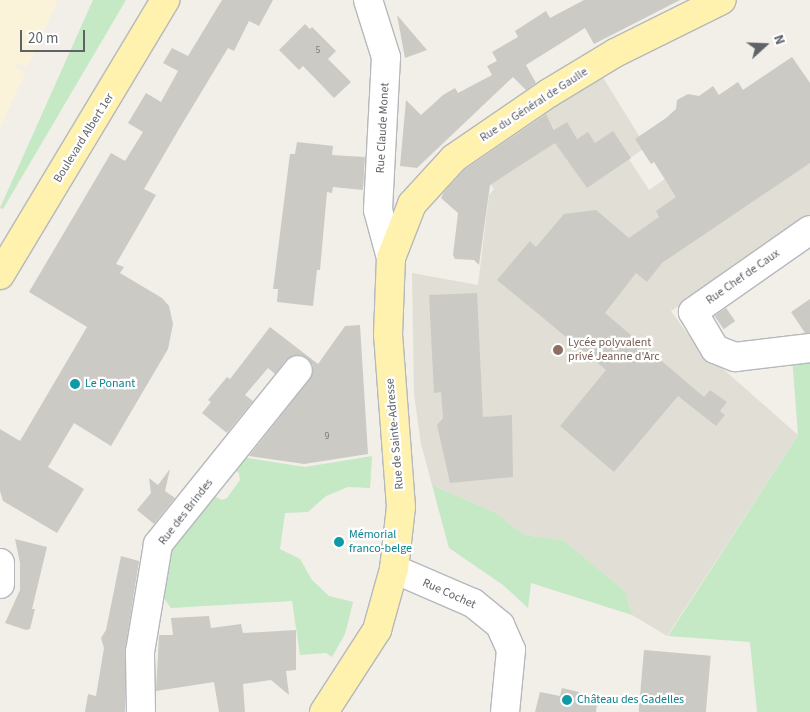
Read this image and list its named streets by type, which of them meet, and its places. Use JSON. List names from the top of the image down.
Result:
{
  "streets": {
    "main road": ["Rue du Général de Gaulle", "Boulevard Albert 1er", "Rue de Sainte-Adresse"],
    "street": [
      "Rue Claude Monet",
      "Rue Chef de Caux",
      "Rue des Brindes",
      "Rue Cochet"
    ]
  },
  "crossings": [
    ["Rue du Général de Gaulle", "Rue Claude Monet"],
    ["Rue du Général de Gaulle", "Rue de Sainte-Adresse"],
    ["Rue Claude Monet", "Rue de Sainte-Adresse"],
    ["Rue de Sainte-Adresse", "Rue Cochet"]
  ],
  "places": [
    "Lycée polyvalent privé Jeanne d'Arc",
    "Le Ponant",
    "Mémorial franco-belge",
    "Château des Gadelles"
  ],
  "house_numbers": ["5", "9"],
  "scale_bar": "20 m",
  "north": "right"
}
